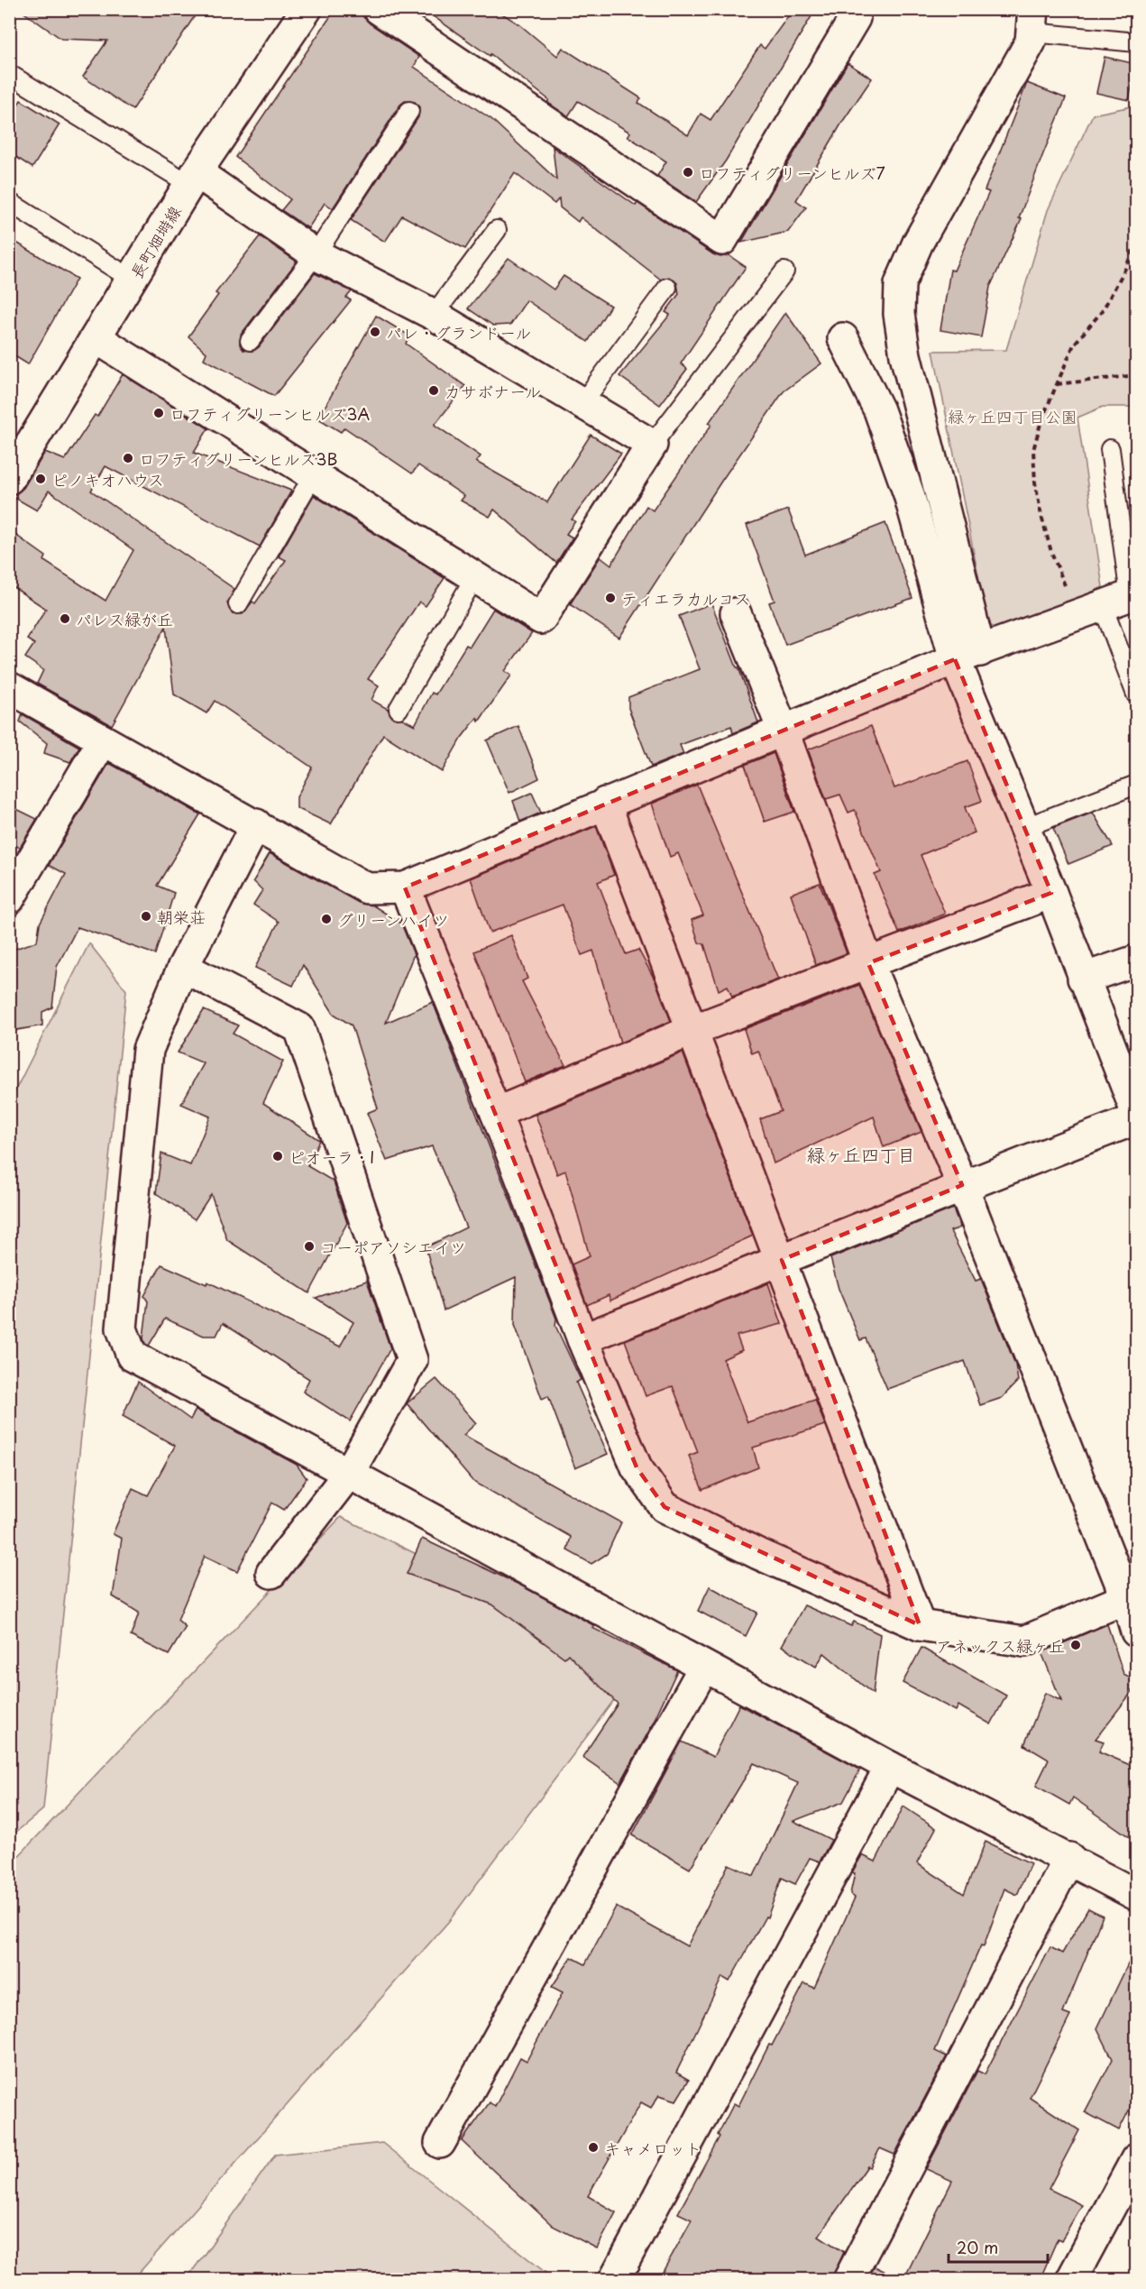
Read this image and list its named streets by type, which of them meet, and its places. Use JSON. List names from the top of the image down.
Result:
{
  "streets": {
    "street": ["長町畑塒線"]
  },
  "districts": ["緑ヶ丘四丁目"],
  "parks": ["緑ヶ丘四丁目公園"],
  "places": [
    "ロフティグリーンヒルズ7",
    "パレ・グランドール",
    "カサボナール",
    "ロフティグリーンヒルズ3A",
    "ロフティグリーンヒルズ3B",
    "ピノキオハウス",
    "ティエラカルコス",
    "パレス緑が丘",
    "朝栄荘",
    "グリーンハイツ",
    "ピオーラ・I",
    "コーポアソシエイツ",
    "アネックス緑ヶ丘",
    "キャメロット"
  ],
  "scale_bar": "20 m"
}
